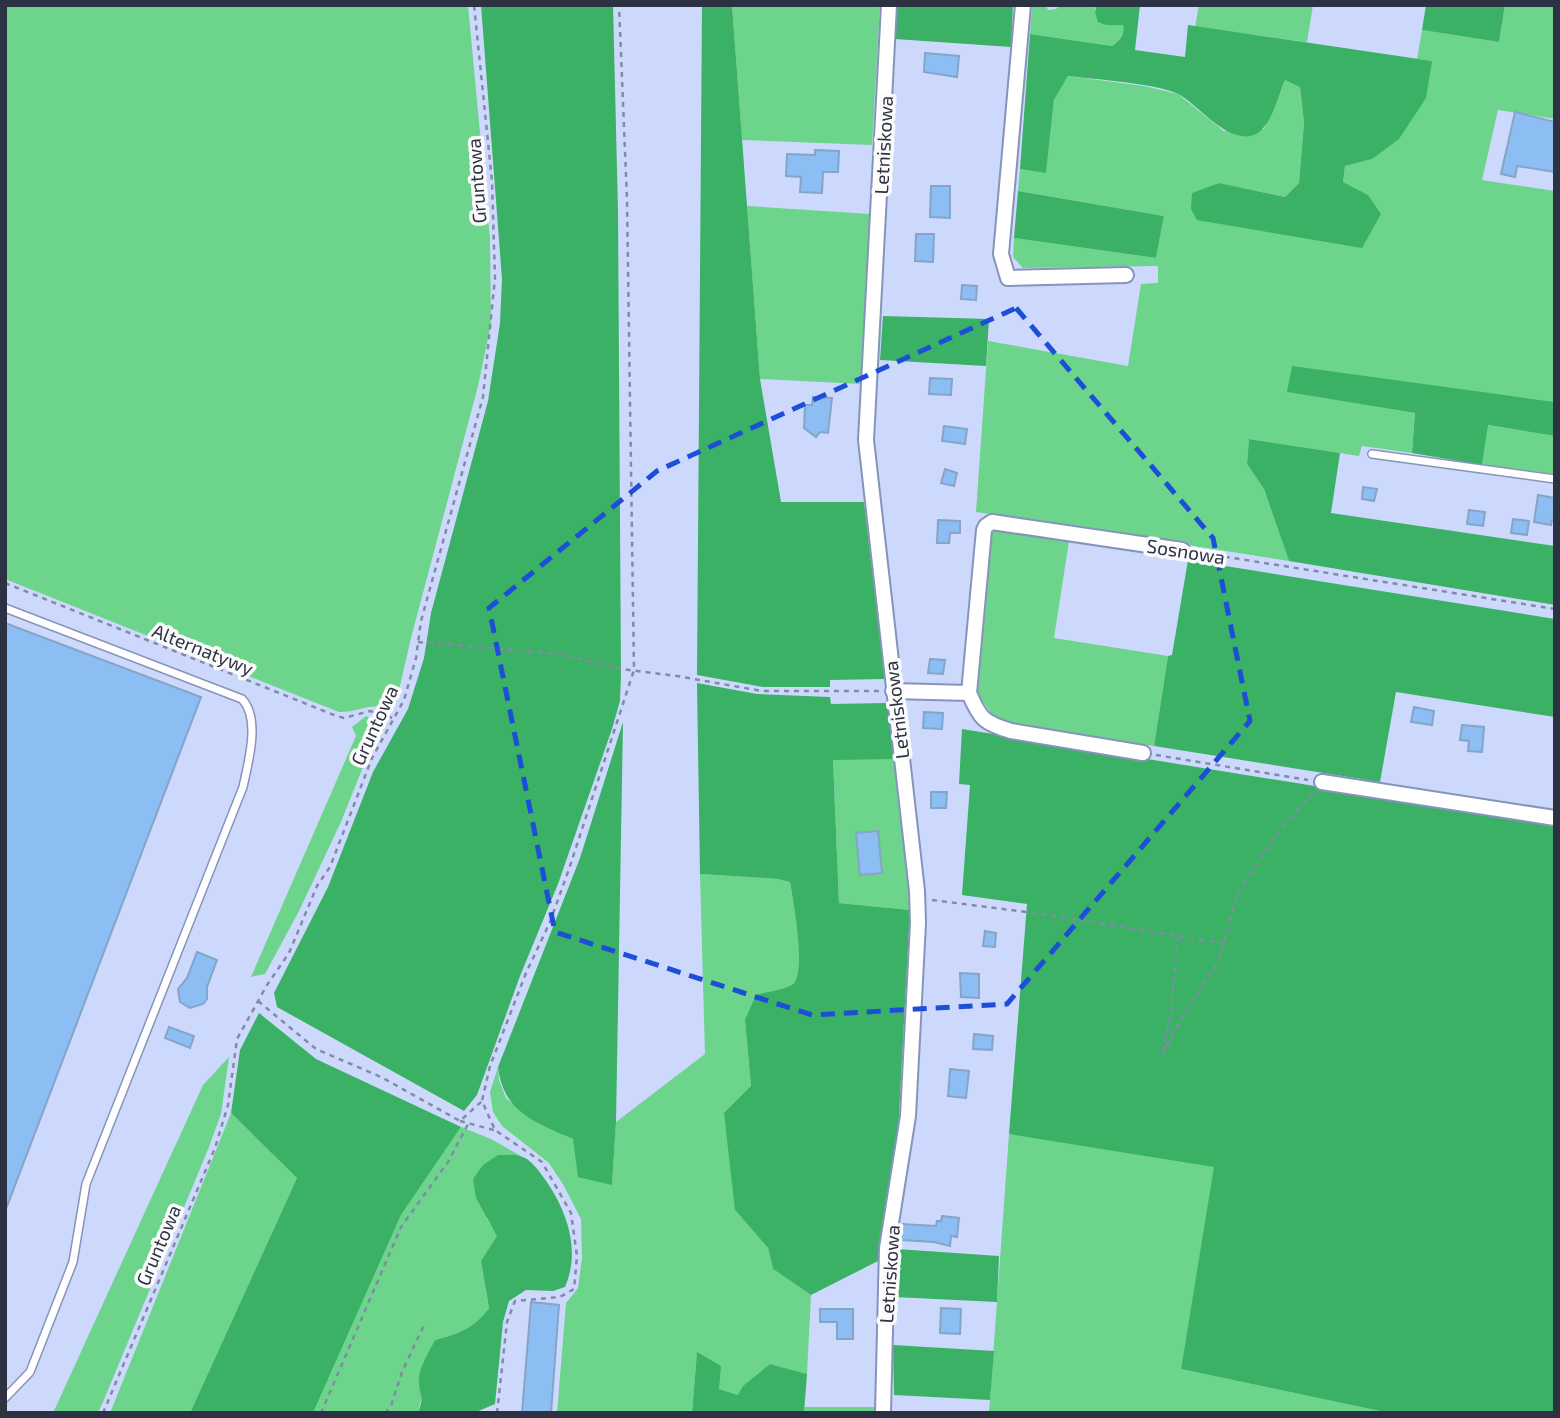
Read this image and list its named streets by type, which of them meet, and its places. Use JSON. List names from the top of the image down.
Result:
{
  "streets": {
    "street": ["Letniskowa", "Sosnowa"],
    "path": ["Gruntowa", "Alternatywy"]
  },
  "crossings": [
    ["Gruntowa", "Alternatywy"]
  ]
}
